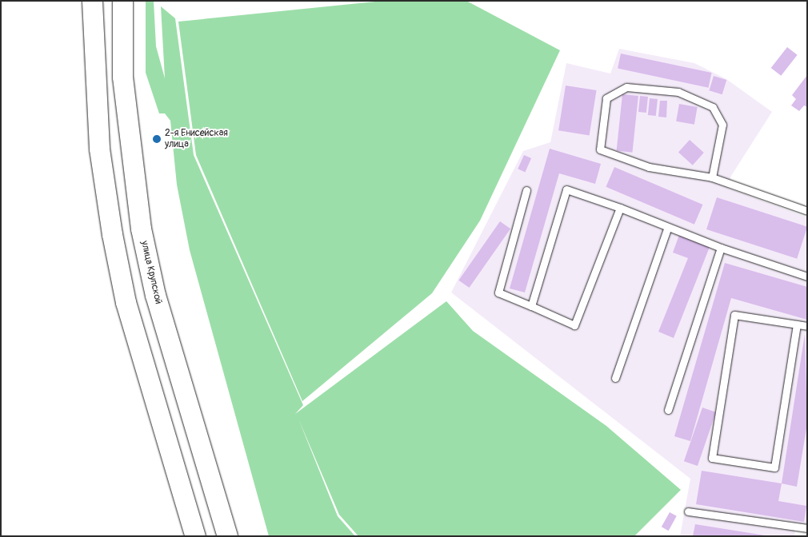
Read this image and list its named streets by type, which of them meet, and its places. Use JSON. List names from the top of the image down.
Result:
{
  "streets": {
    "main road": ["улица Крупской"]
  },
  "places": ["2-я Енисейская улица"]
}
